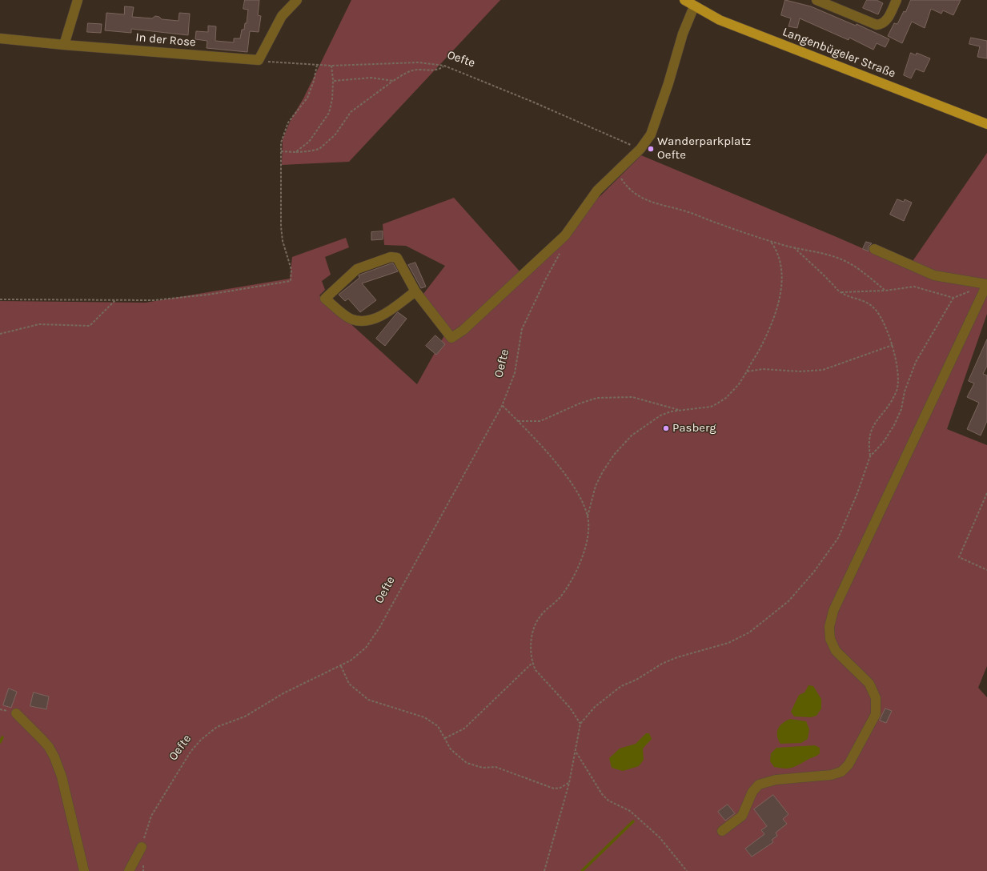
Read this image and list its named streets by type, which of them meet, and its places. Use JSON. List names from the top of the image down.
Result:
{
  "streets": {
    "main road": ["Langenbügeler Straße"],
    "street": ["In der Rose"],
    "path": ["Oefte"]
  },
  "crossings": [
    ["In der Rose", "Oefte"]
  ],
  "places": ["Wanderparkplatz Oefte", "Pasberg"]
}
